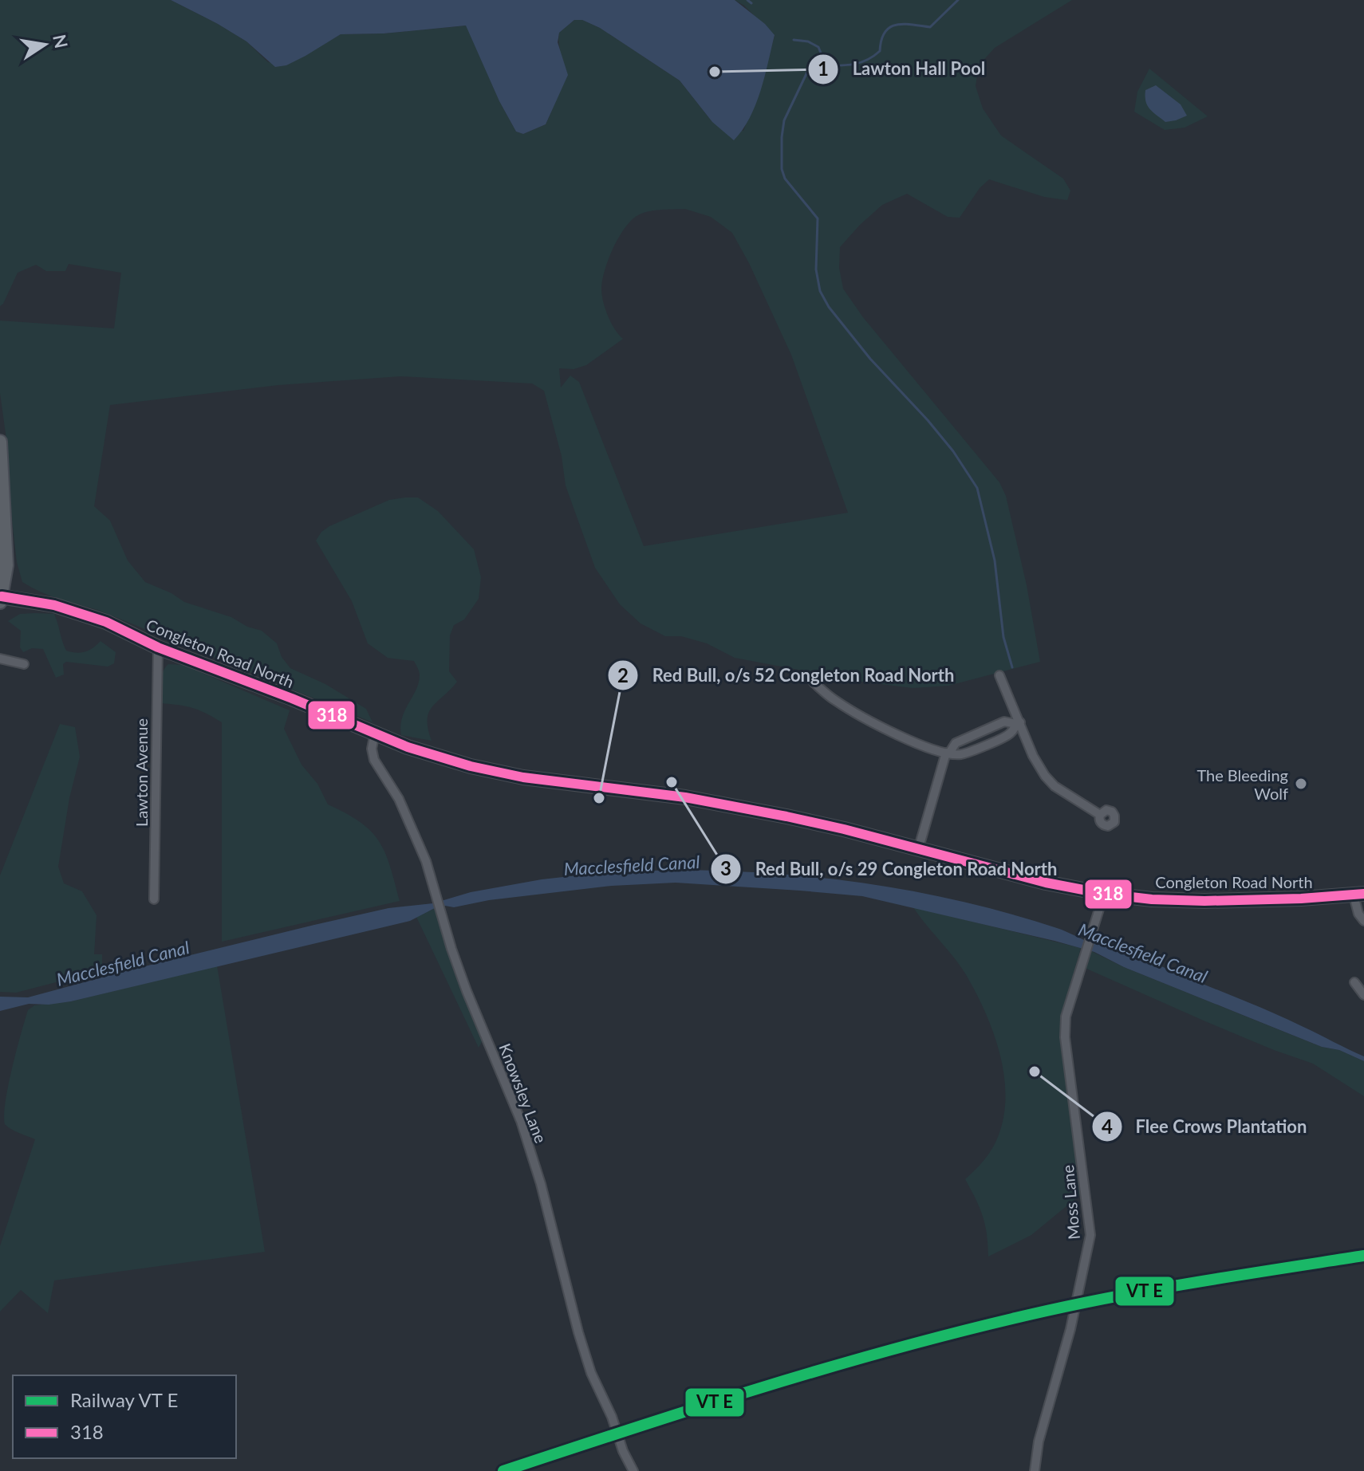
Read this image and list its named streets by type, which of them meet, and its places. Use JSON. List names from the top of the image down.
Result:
{
  "streets": {
    "highway": ["Congleton Road North"],
    "street": ["Lawton Avenue", "Knowsley Lane", "Moss Lane"]
  },
  "crossings": [
    ["Congleton Road North", "Lawton Avenue"],
    ["Congleton Road North", "Knowsley Lane"],
    ["Congleton Road North", "Moss Lane"]
  ],
  "water": ["Macclesfield Canal"],
  "places": [
    "Lawton Hall Pool",
    "Red Bull, o/s 29 Congleton Road North",
    "The Bleeding Wolf",
    "Red Bull, o/s 52 Congleton Road North",
    "Flee Crows Plantation"
  ],
  "lines": ["transit line 318"],
  "legend": ["Railway VT E", "318"],
  "north": "right"
}
